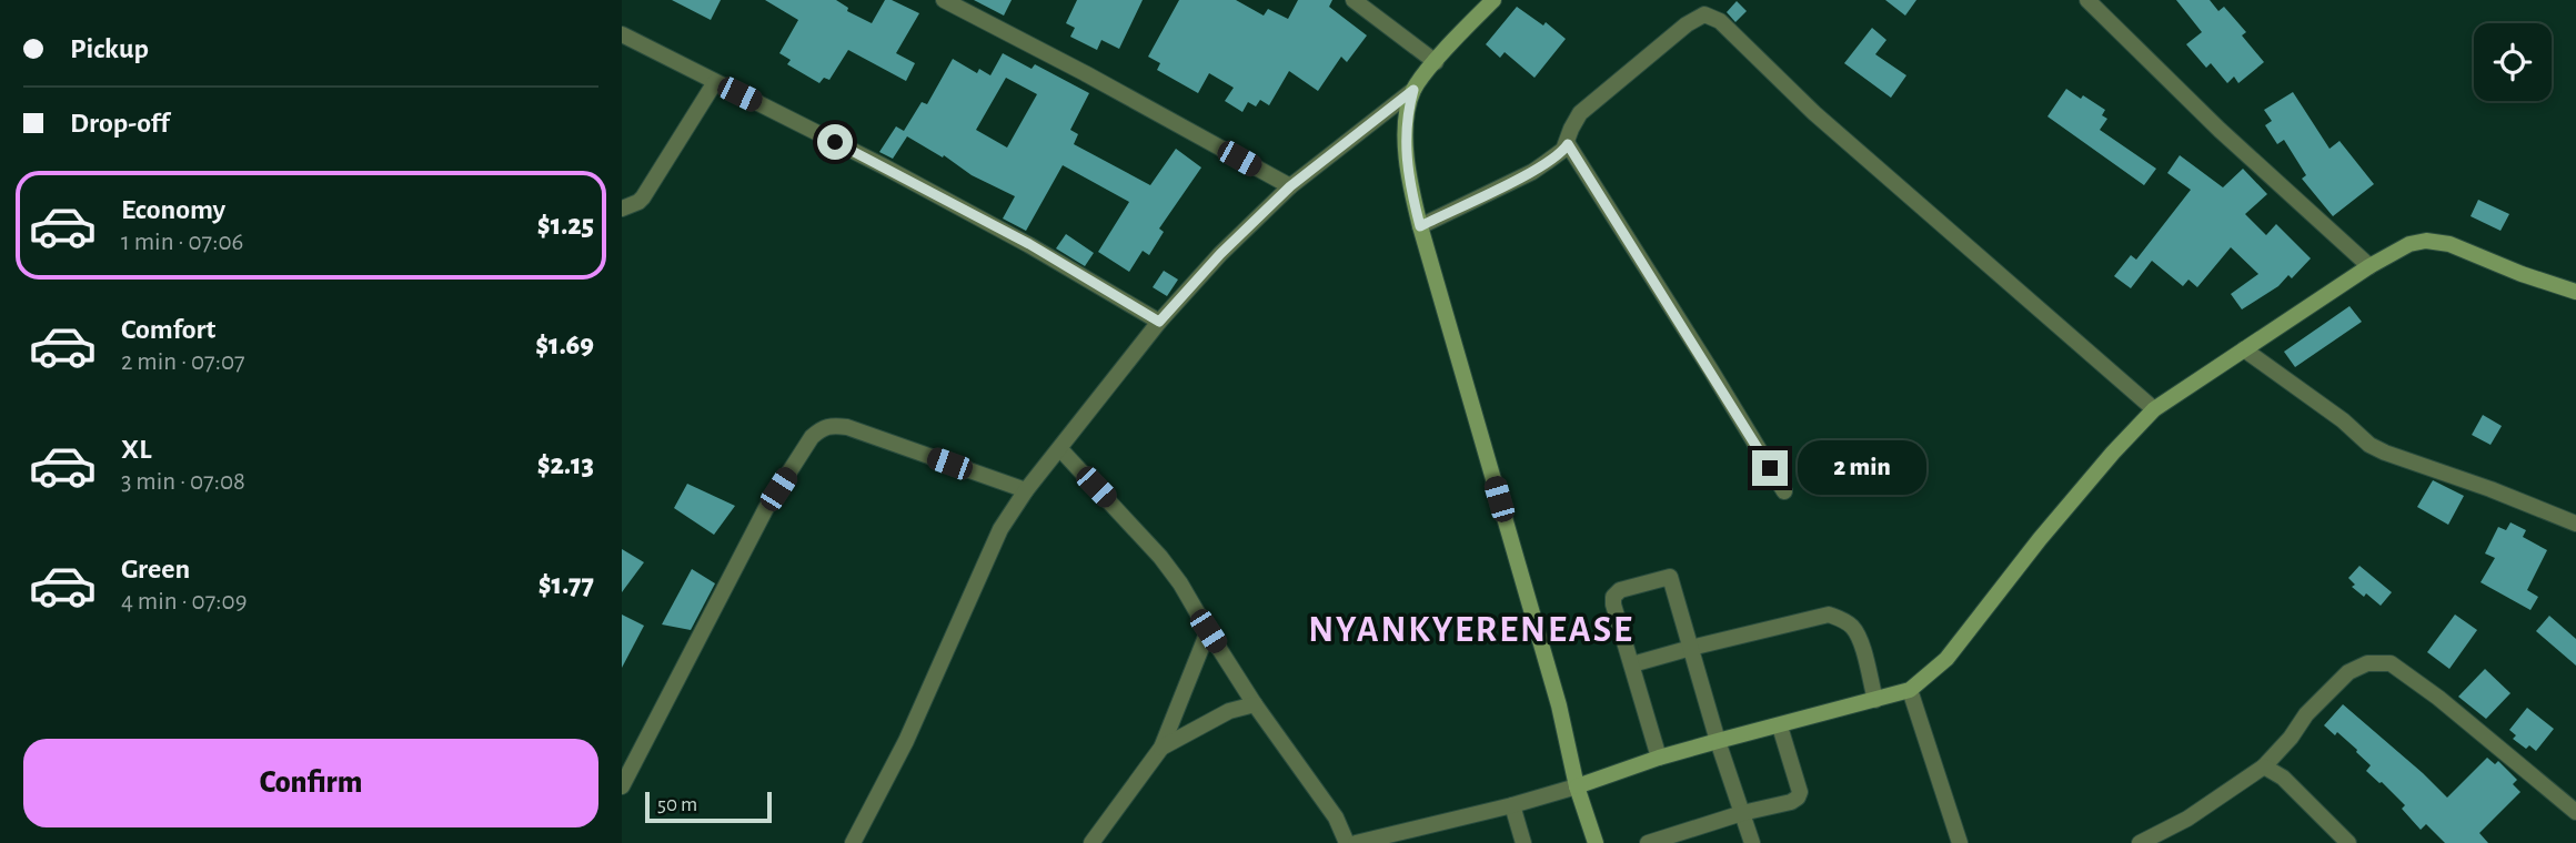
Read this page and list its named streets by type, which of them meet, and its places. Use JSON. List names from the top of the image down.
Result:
{
  "districts": ["NYANKYERENEASE"],
  "scale_bar": "50 m",
  "page": {
    "banner": ["Pickup", "Drop-off"],
    "list": [
      {
        "name": "Economy",
        "note": "1 min · 07:06",
        "value": "$1.25"
      },
      {
        "name": "Comfort",
        "note": "2 min · 07:07",
        "value": "$1.69"
      },
      {
        "name": "XL",
        "note": "3 min · 07:08",
        "value": "$2.13"
      },
      {
        "name": "Green",
        "note": "4 min · 07:09",
        "value": "$1.77"
      }
    ],
    "bubble": "2 min",
    "buttons": "Confirm",
    "scale": "50 m"
  }
}
